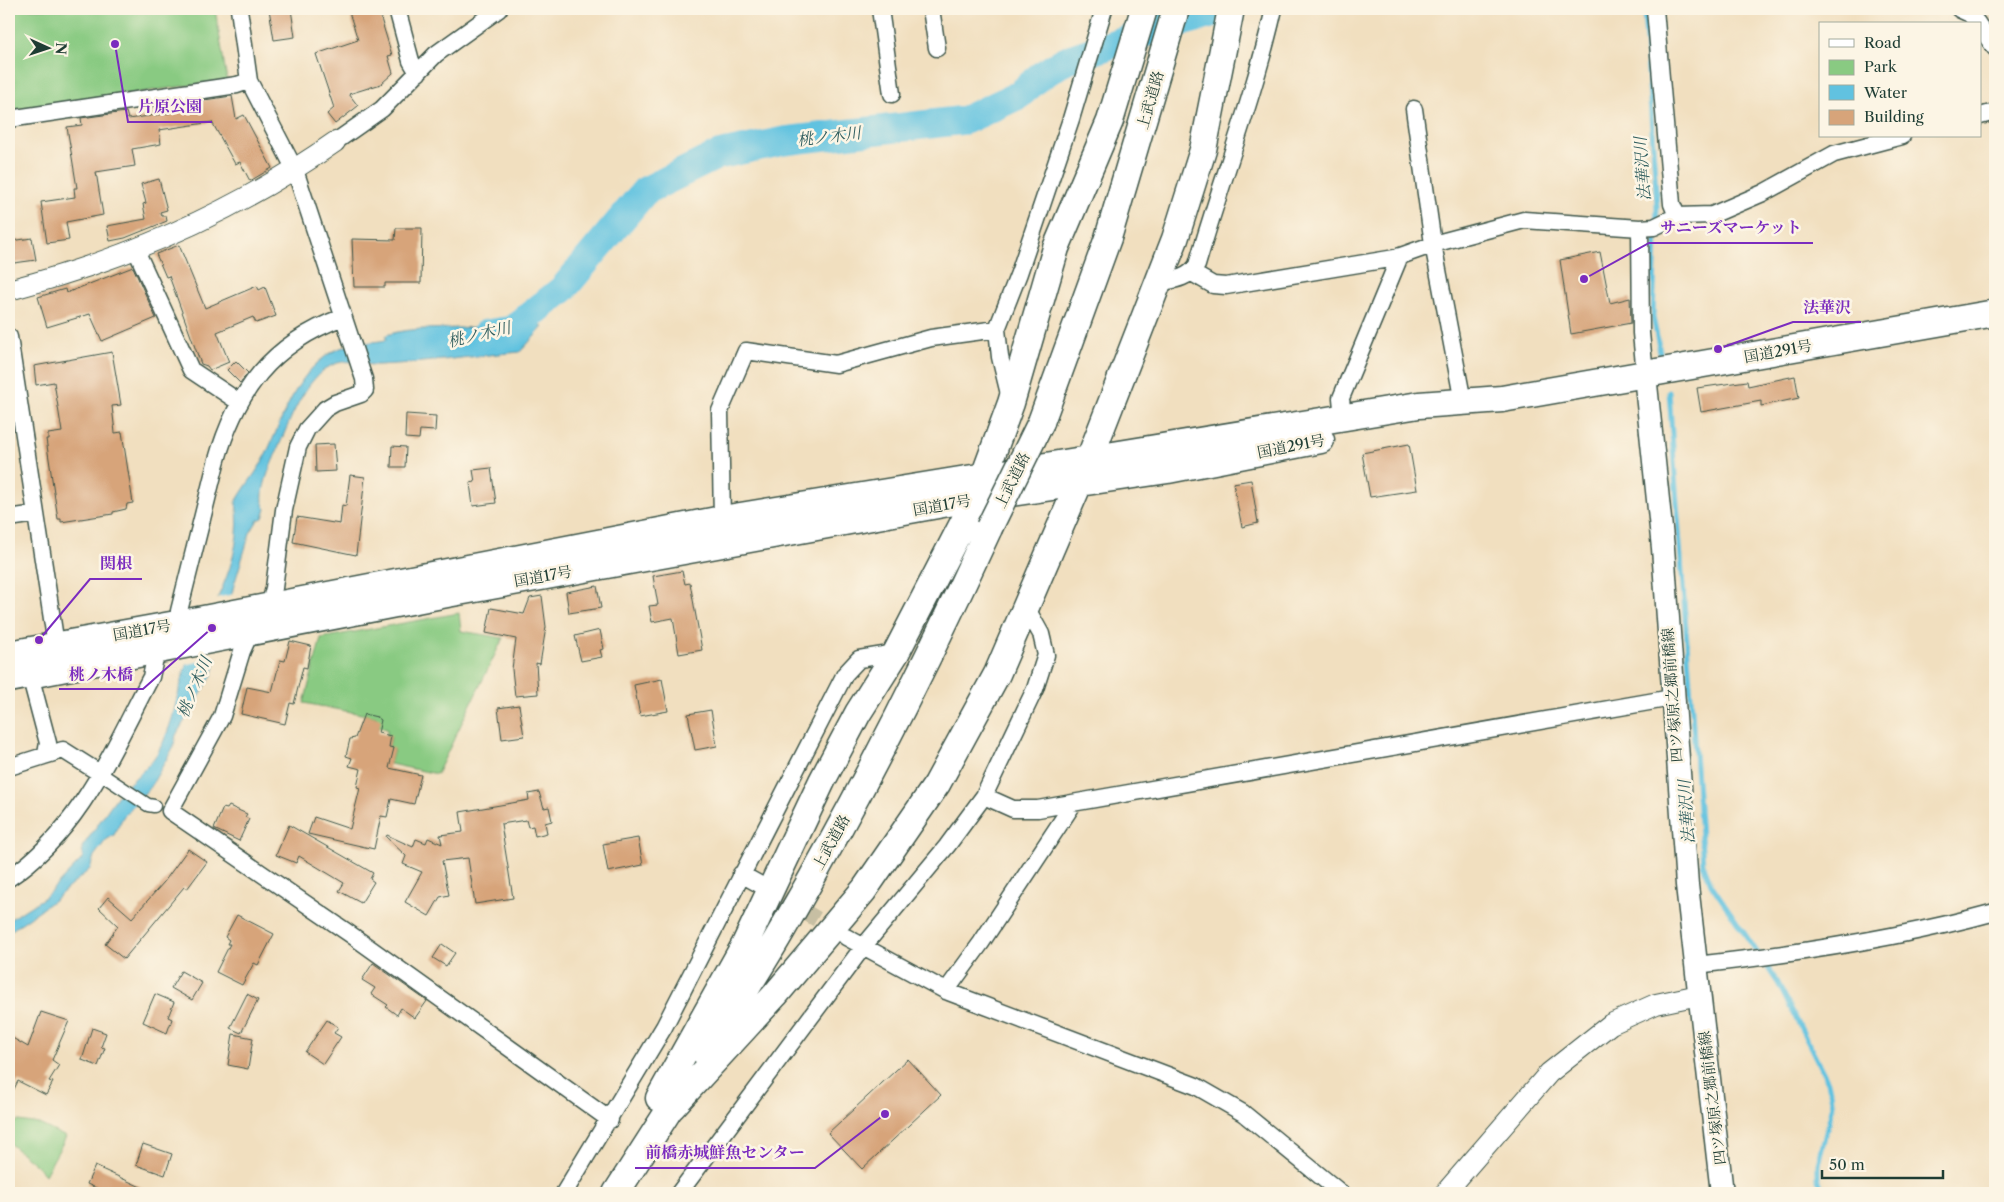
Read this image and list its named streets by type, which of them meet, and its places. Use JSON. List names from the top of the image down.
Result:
{
  "streets": {
    "highway": ["上武道路", "国道291号", "国道17号"],
    "main road": ["四ツ塚原之郷前橋線"]
  },
  "crossings": [
    ["国道291号", "国道17号"],
    ["国道291号", "四ツ塚原之郷前橋線"]
  ],
  "water": ["桃ノ木川", "法華沢川"],
  "places": [
    "片原公園",
    "サニーズマーケット",
    "法華沢",
    "桃ノ木橋",
    "関根",
    "前橋赤城鮮魚センター"
  ],
  "legend": [
    "Road",
    "Park",
    "Water",
    "Building"
  ],
  "scale_bar": "50 m",
  "north": "right"
}
